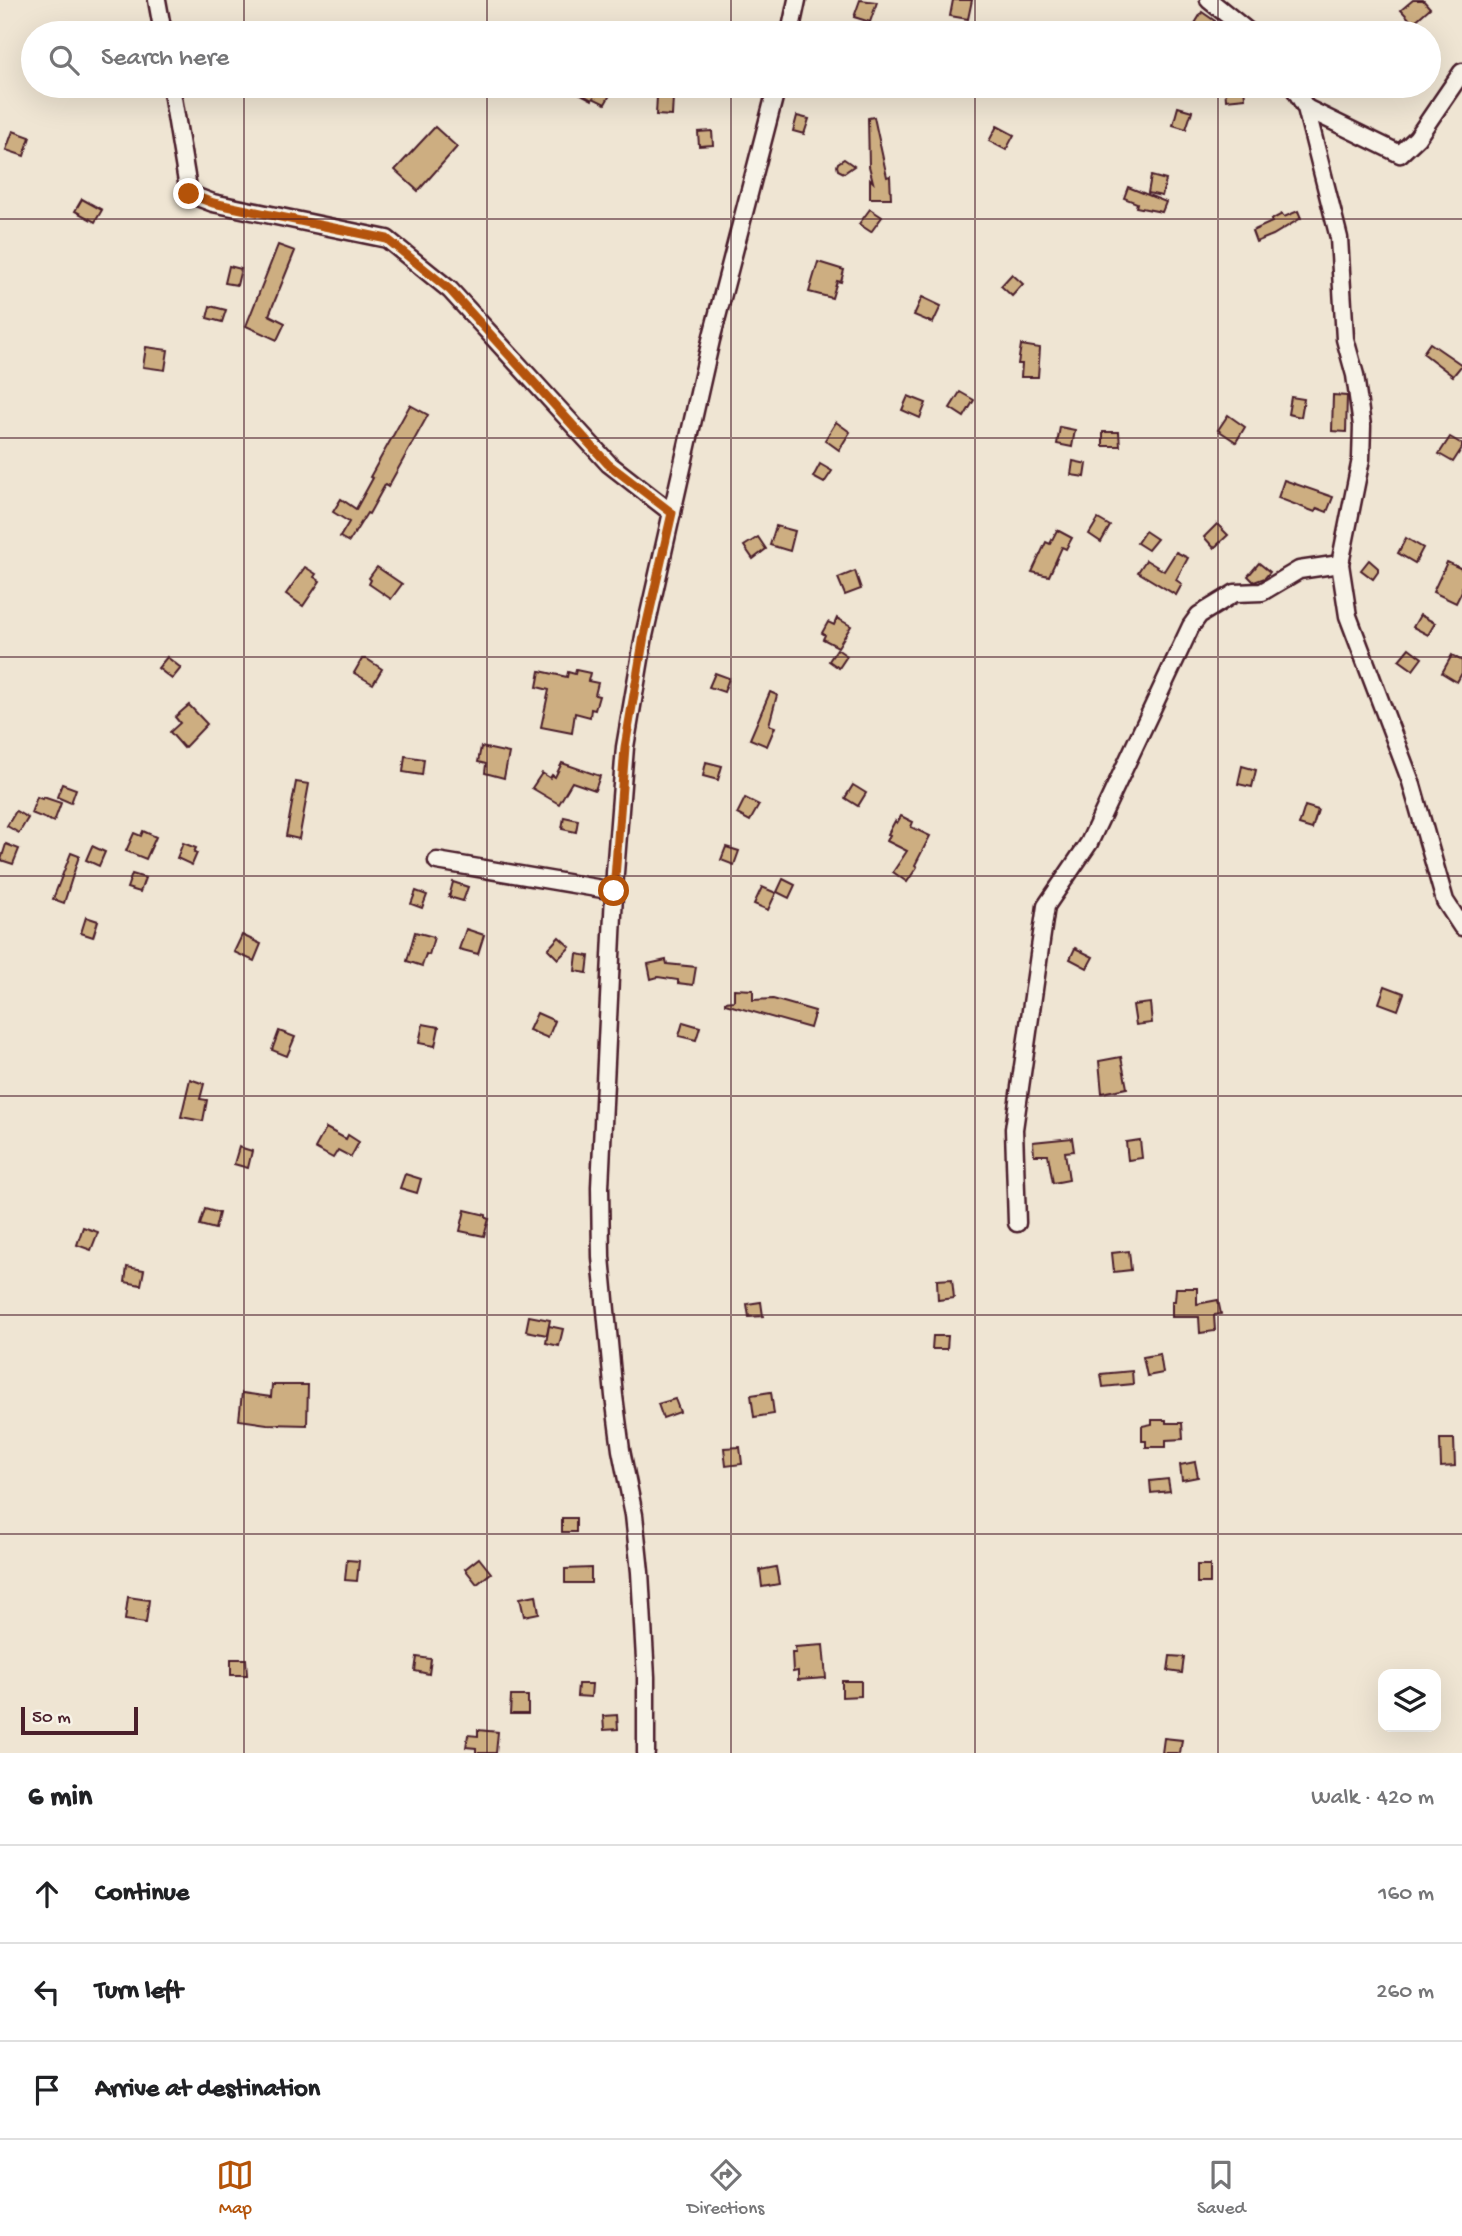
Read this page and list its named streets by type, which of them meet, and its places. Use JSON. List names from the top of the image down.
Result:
{
  "scale_bar": "50 m",
  "page": {
    "search": "Search here",
    "scale": "50 m",
    "heading": ["6 min", "Walk · 420 m"],
    "list": [
      ["Continue", "160 m"],
      ["Turn left", "260 m"],
      "Arrive at destination"
    ],
    "nav": ["Map", "Directions", "Saved"]
  }
}
